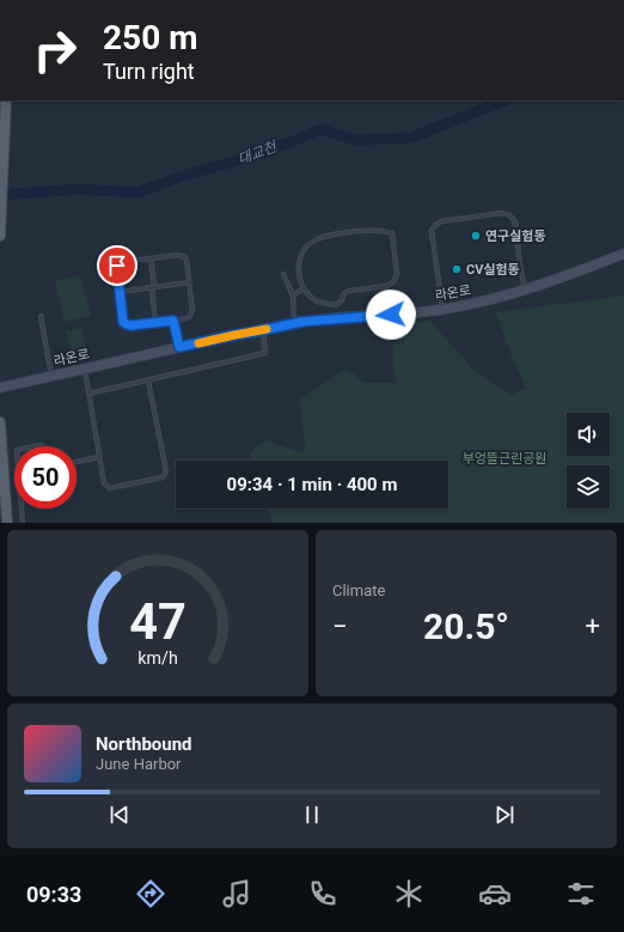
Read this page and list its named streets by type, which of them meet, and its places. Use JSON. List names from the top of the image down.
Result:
{
  "streets": {
    "main road": ["라온로"]
  },
  "water": ["대교천"],
  "parks": ["부엉뜰근린공원"],
  "places": ["연구실험동", "CV실험동"],
  "page": {
    "turn": ["250 m", "Turn right"],
    "limit": "50",
    "trip": "09:34 · 1 min · 400 m",
    "tile": "Climate",
    "heat": ["−", "20.5°", "+"],
    "song": ["Northbound", "June Harbor"],
    "tabs": "09:33",
    "gauge": ["47", "km/h"]
  }
}
